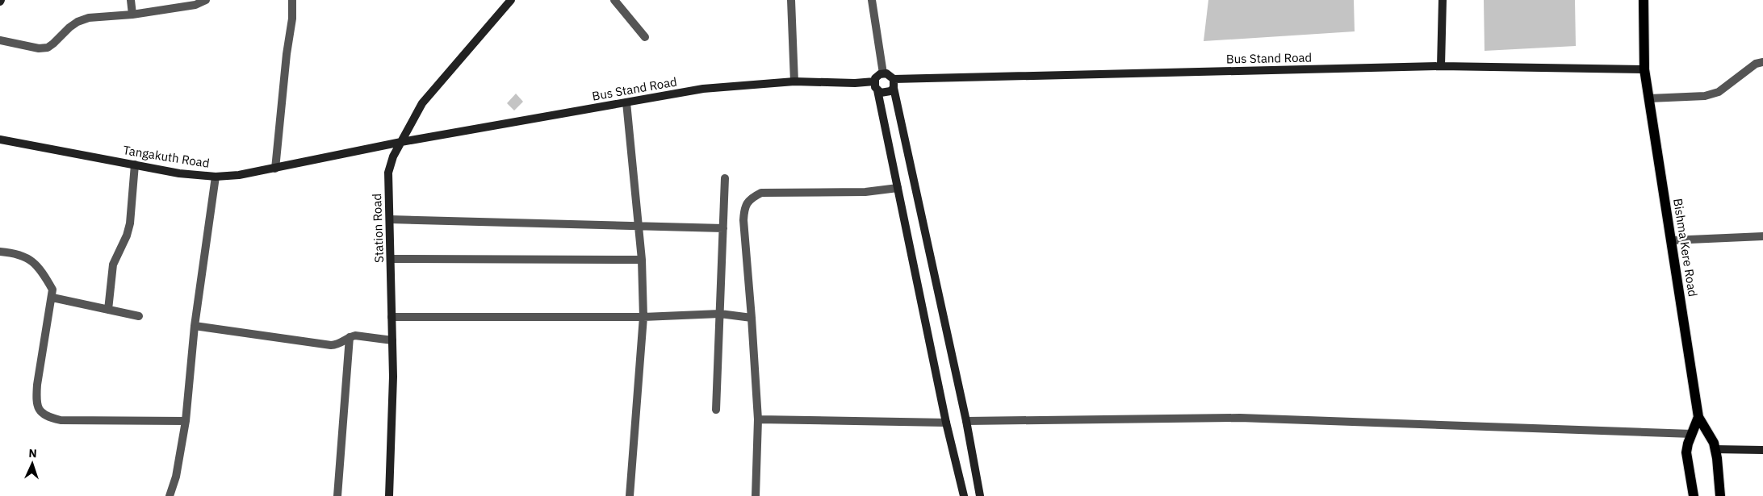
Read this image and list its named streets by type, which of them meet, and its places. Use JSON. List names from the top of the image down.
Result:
{
  "streets": {
    "main road": ["Bishma Kere Road"],
    "street": ["Bus Stand Road", "Tangakuth Road", "Station Road"]
  },
  "crossings": [
    ["Bus Stand Road", "Tangakuth Road"],
    ["Bus Stand Road", "Station Road"],
    ["Bus Stand Road", "Bishma Kere Road"],
    ["Tangakuth Road", "Station Road"]
  ],
  "north": "top"
}
